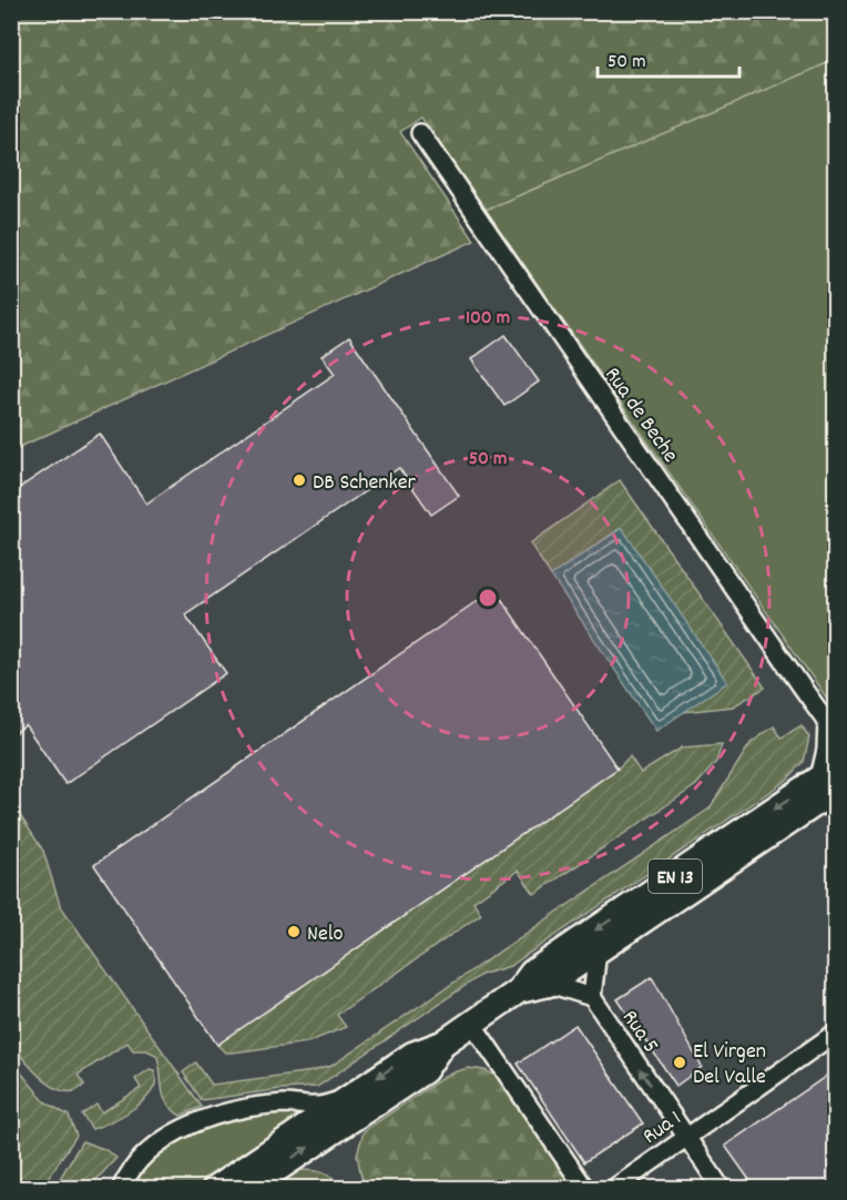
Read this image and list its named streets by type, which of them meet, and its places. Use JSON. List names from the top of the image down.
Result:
{
  "streets": {
    "main road": ["EN 13"],
    "street": ["Rua de Beche", "Rua 5", "Rua 1"]
  },
  "crossings": [
    ["Rua de Beche", "EN 13"],
    ["Rua 5", "Rua 1"]
  ],
  "places": ["DB Schenker", "Nelo", "El Virgen Del Valle"],
  "scale_bar": "50 m",
  "rings": ["100 m", "50 m"]
}
